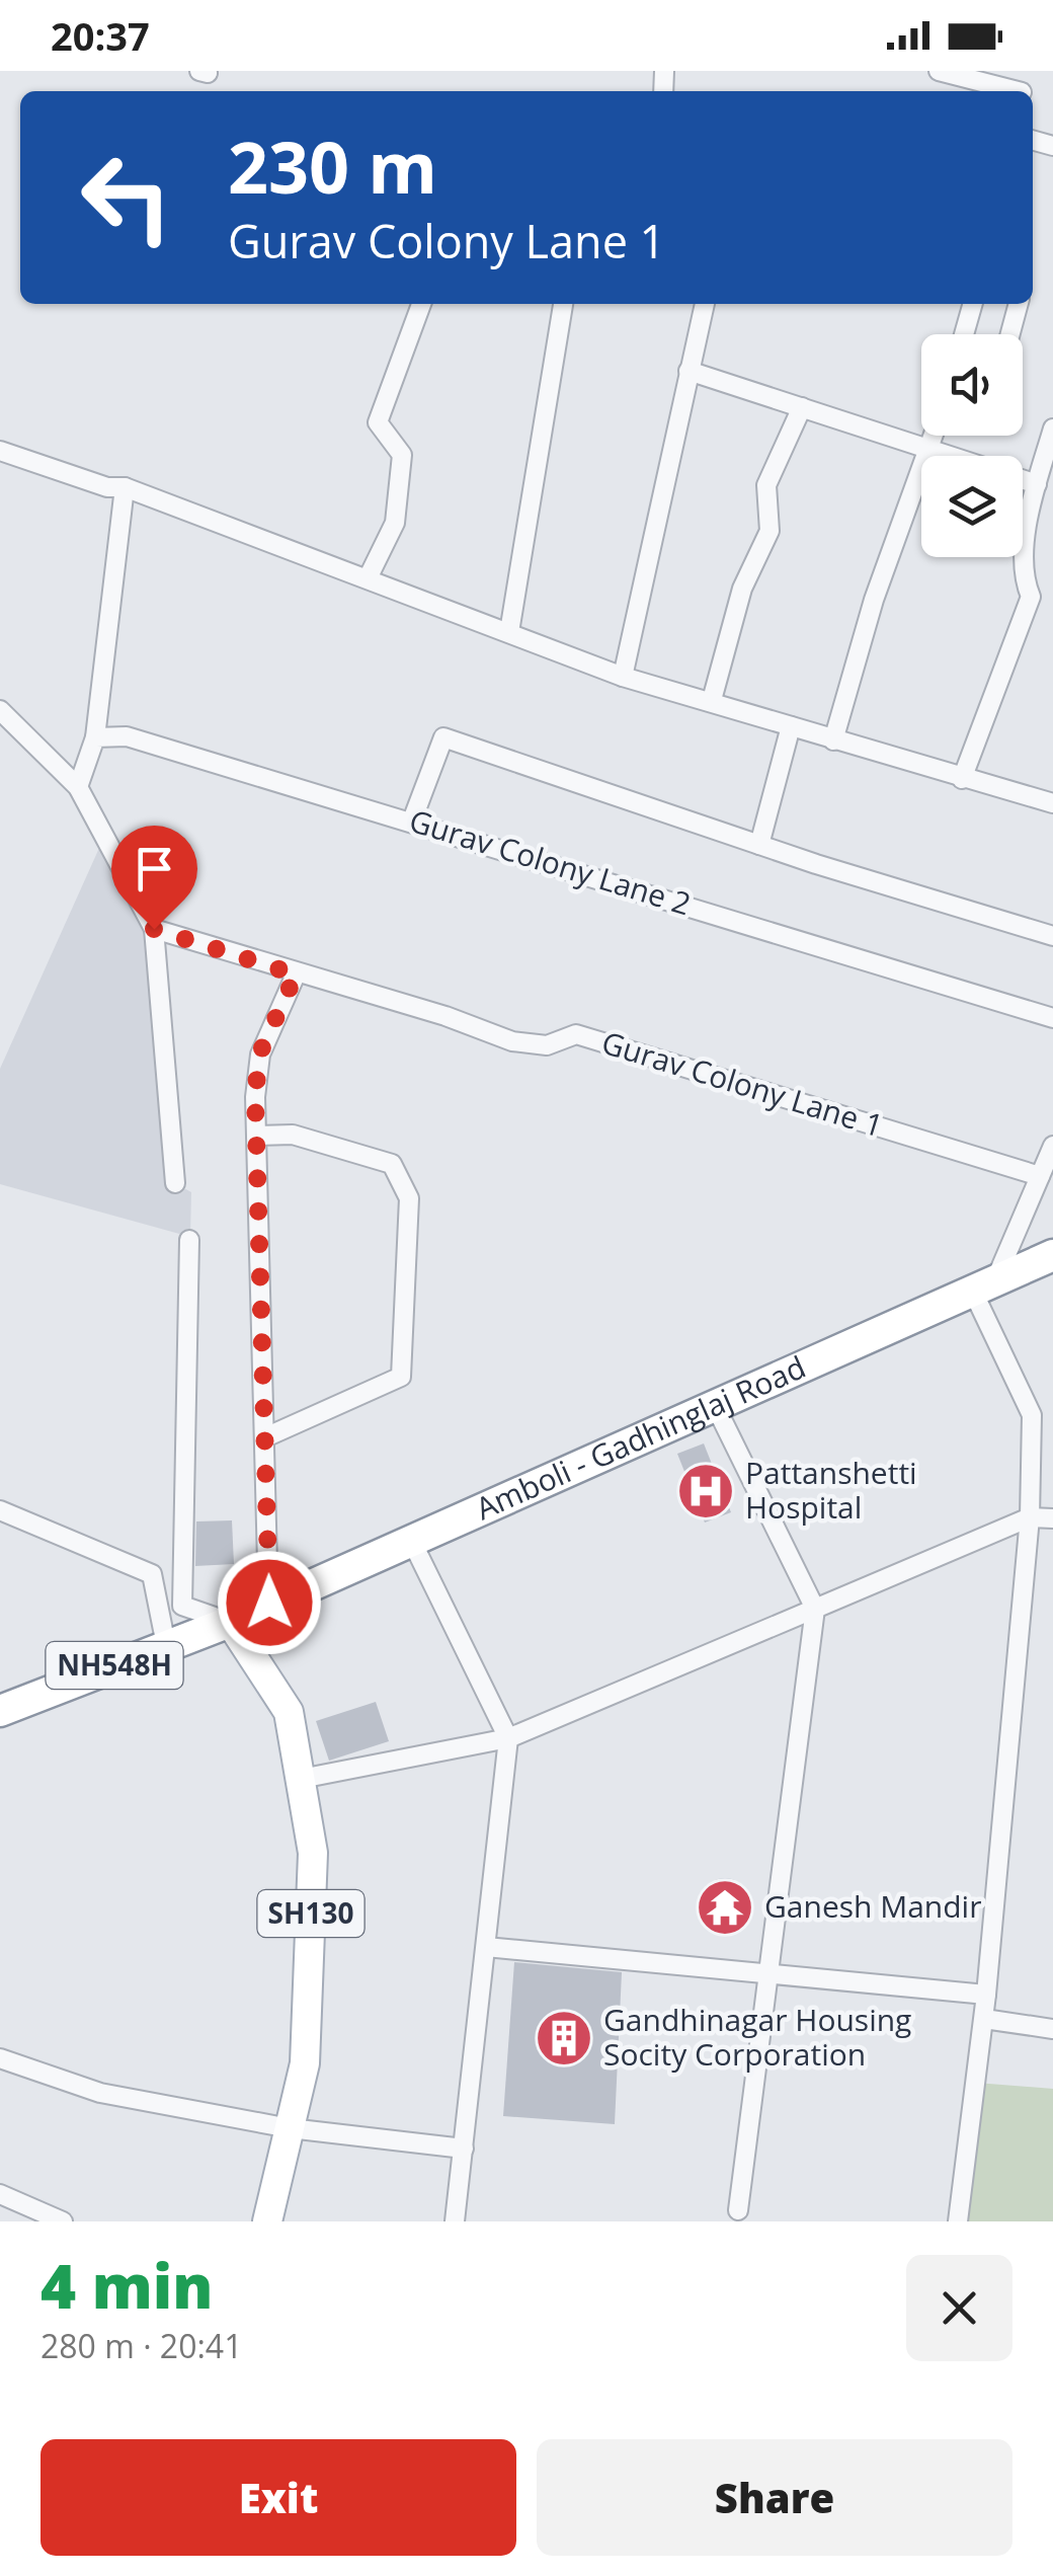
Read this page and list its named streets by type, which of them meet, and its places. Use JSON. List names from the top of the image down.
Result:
{
  "streets": {
    "highway": ["Amboli - Gadhinglaj Road", "NH548H"],
    "main road": ["SH130"],
    "street": ["Gurav Colony Lane 2", "Gurav Colony Lane 1"]
  },
  "crossings": [
    ["Amboli - Gadhinglaj Road", "NH548H"],
    ["Amboli - Gadhinglaj Road", "SH130"],
    ["NH548H", "SH130"]
  ],
  "places": {
    "hospital": ["Pattanshetti Hospital"],
    "temple": ["Ganesh Mandir"],
    "building": ["Gandhinagar Housing Socity Corporation"]
  },
  "page": {
    "status": "20:37",
    "turn": ["230 m", "Gurav Colony Lane 1"],
    "heading": ["4 min", "280 m · 20:41"],
    "buttons": ["Exit", "Share"]
  }
}
